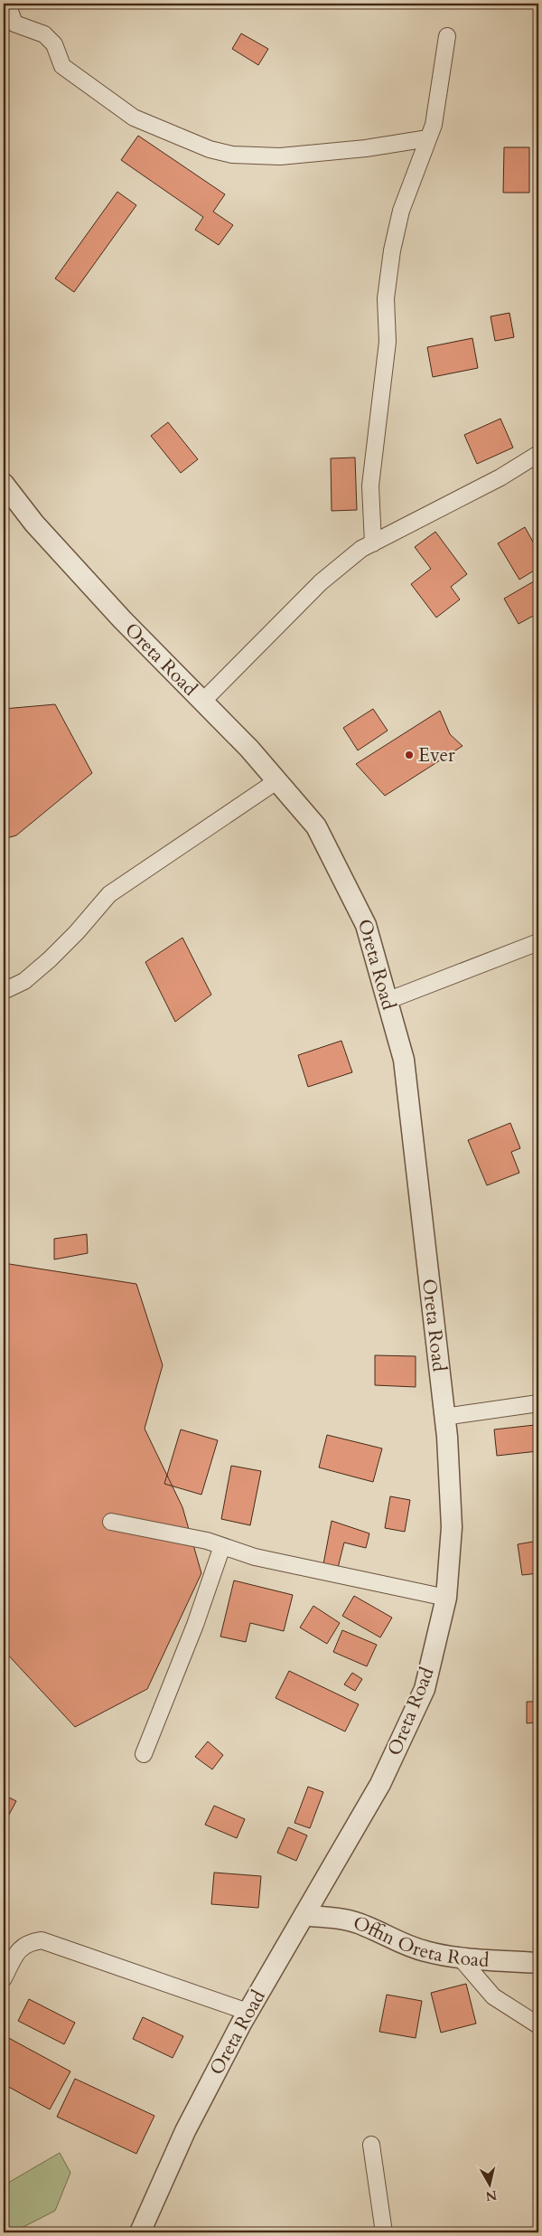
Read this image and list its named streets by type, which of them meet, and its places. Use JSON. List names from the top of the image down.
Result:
{
  "streets": {
    "street": ["Oreta Road", "Offin Oreta Road"]
  },
  "crossings": [
    ["Oreta Road", "Offin Oreta Road"]
  ],
  "places": ["Ever"],
  "north": "bottom"
}
